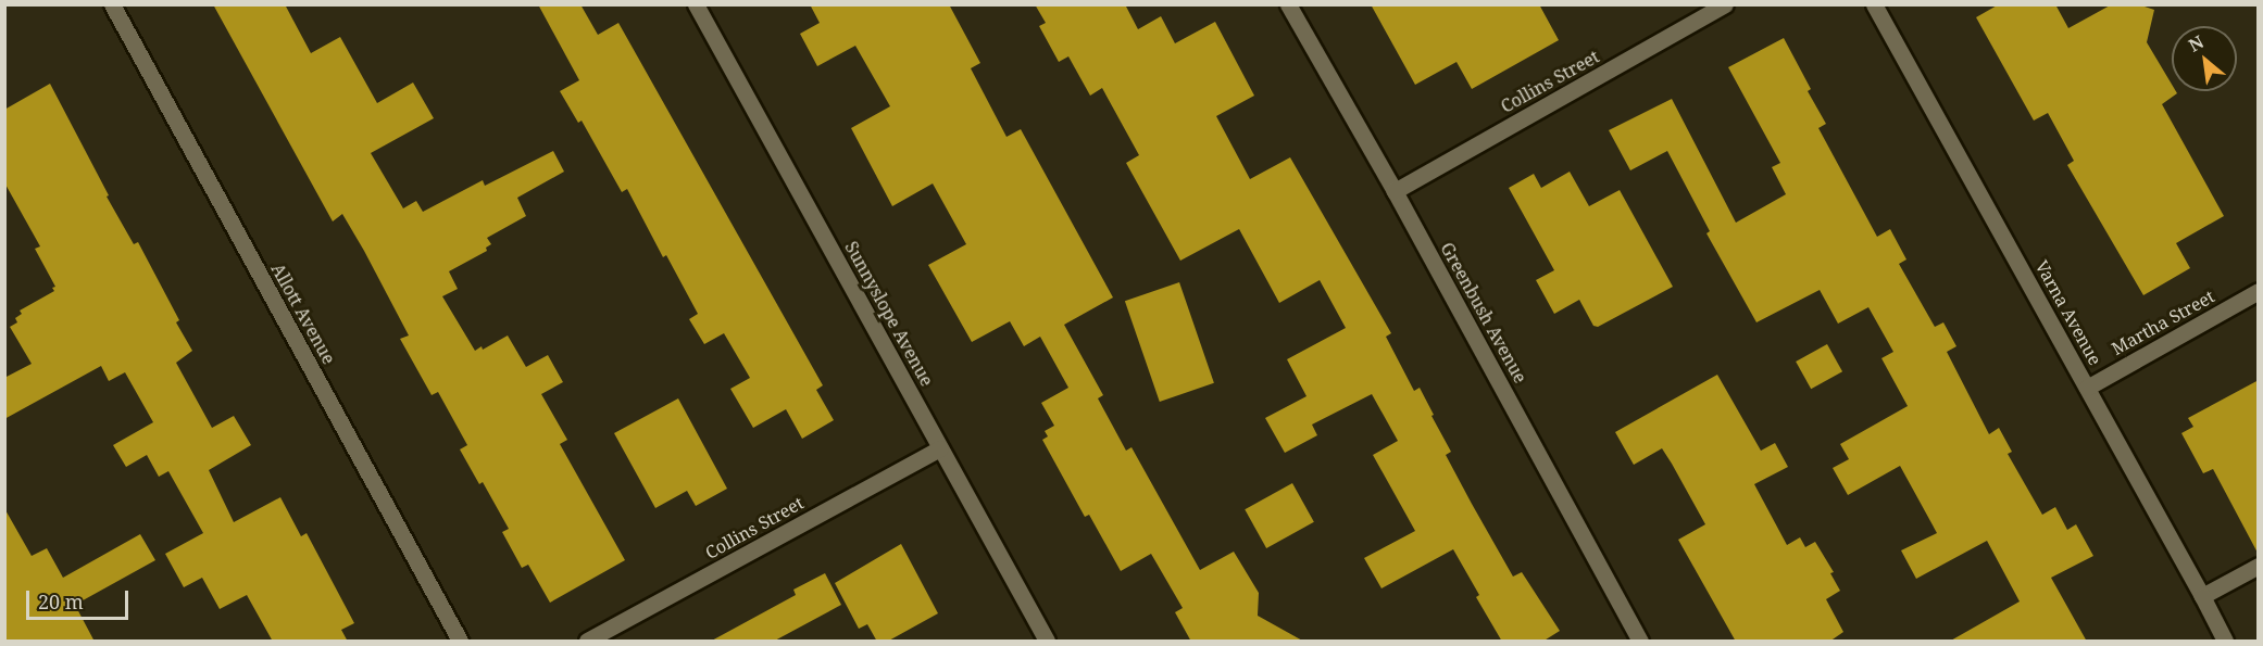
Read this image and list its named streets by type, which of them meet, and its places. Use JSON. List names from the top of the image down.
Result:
{
  "streets": {
    "street": [
      "Collins Street",
      "Greenbush Avenue",
      "Varna Avenue",
      "Allott Avenue",
      "Sunnyslope Avenue",
      "Martha Street"
    ]
  },
  "crossings": [
    ["Collins Street", "Greenbush Avenue"],
    ["Collins Street", "Sunnyslope Avenue"],
    ["Varna Avenue", "Martha Street"]
  ],
  "scale_bar": "20 m",
  "north": "top left"
}
